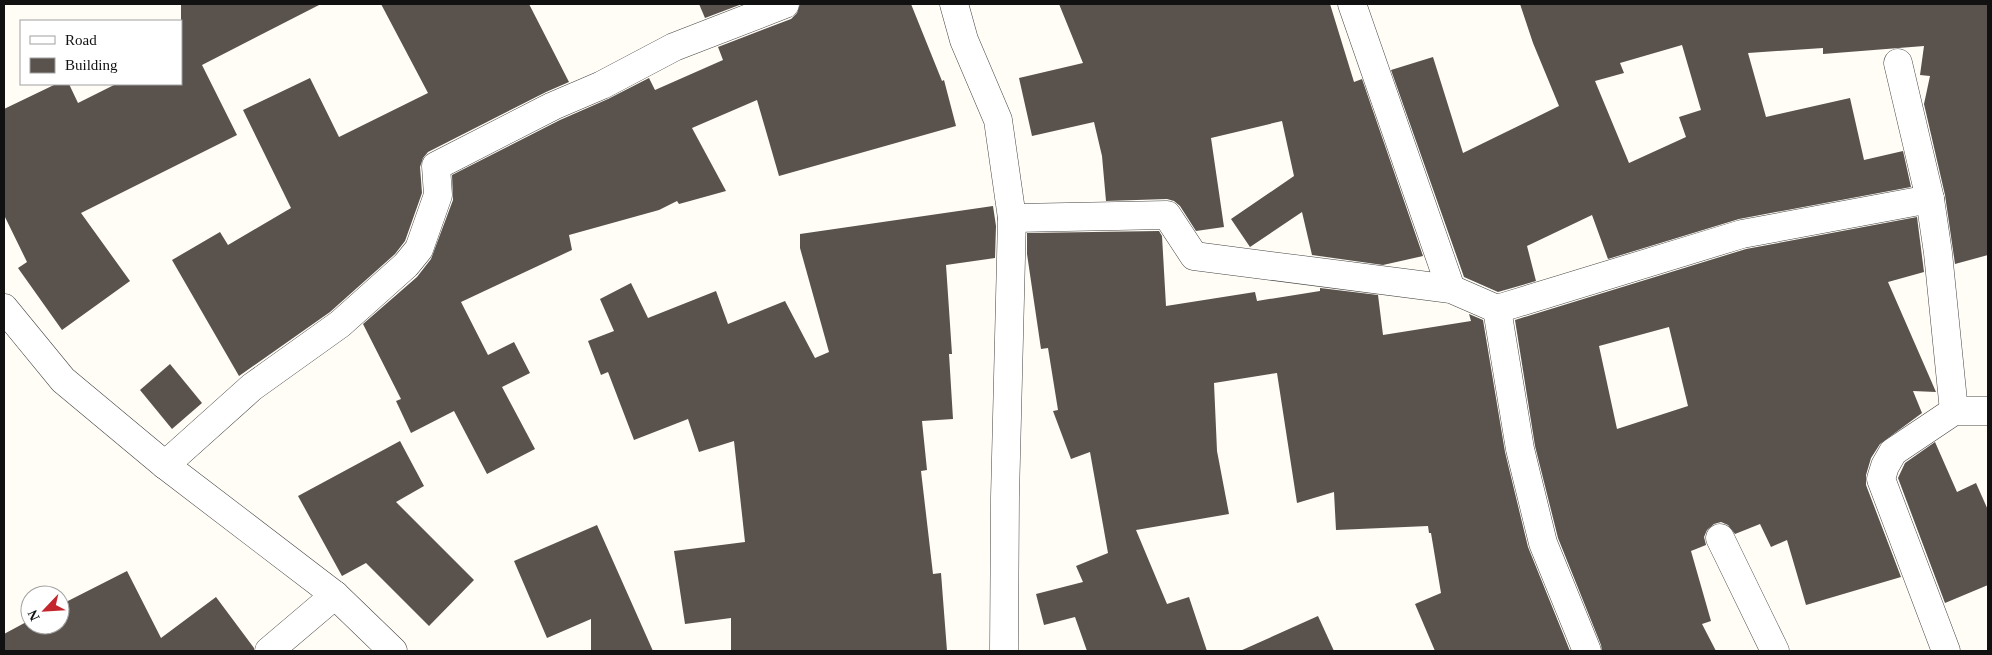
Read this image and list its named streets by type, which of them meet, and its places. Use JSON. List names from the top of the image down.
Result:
{
  "legend": ["Road", "Building"],
  "north": "bottom left"
}
